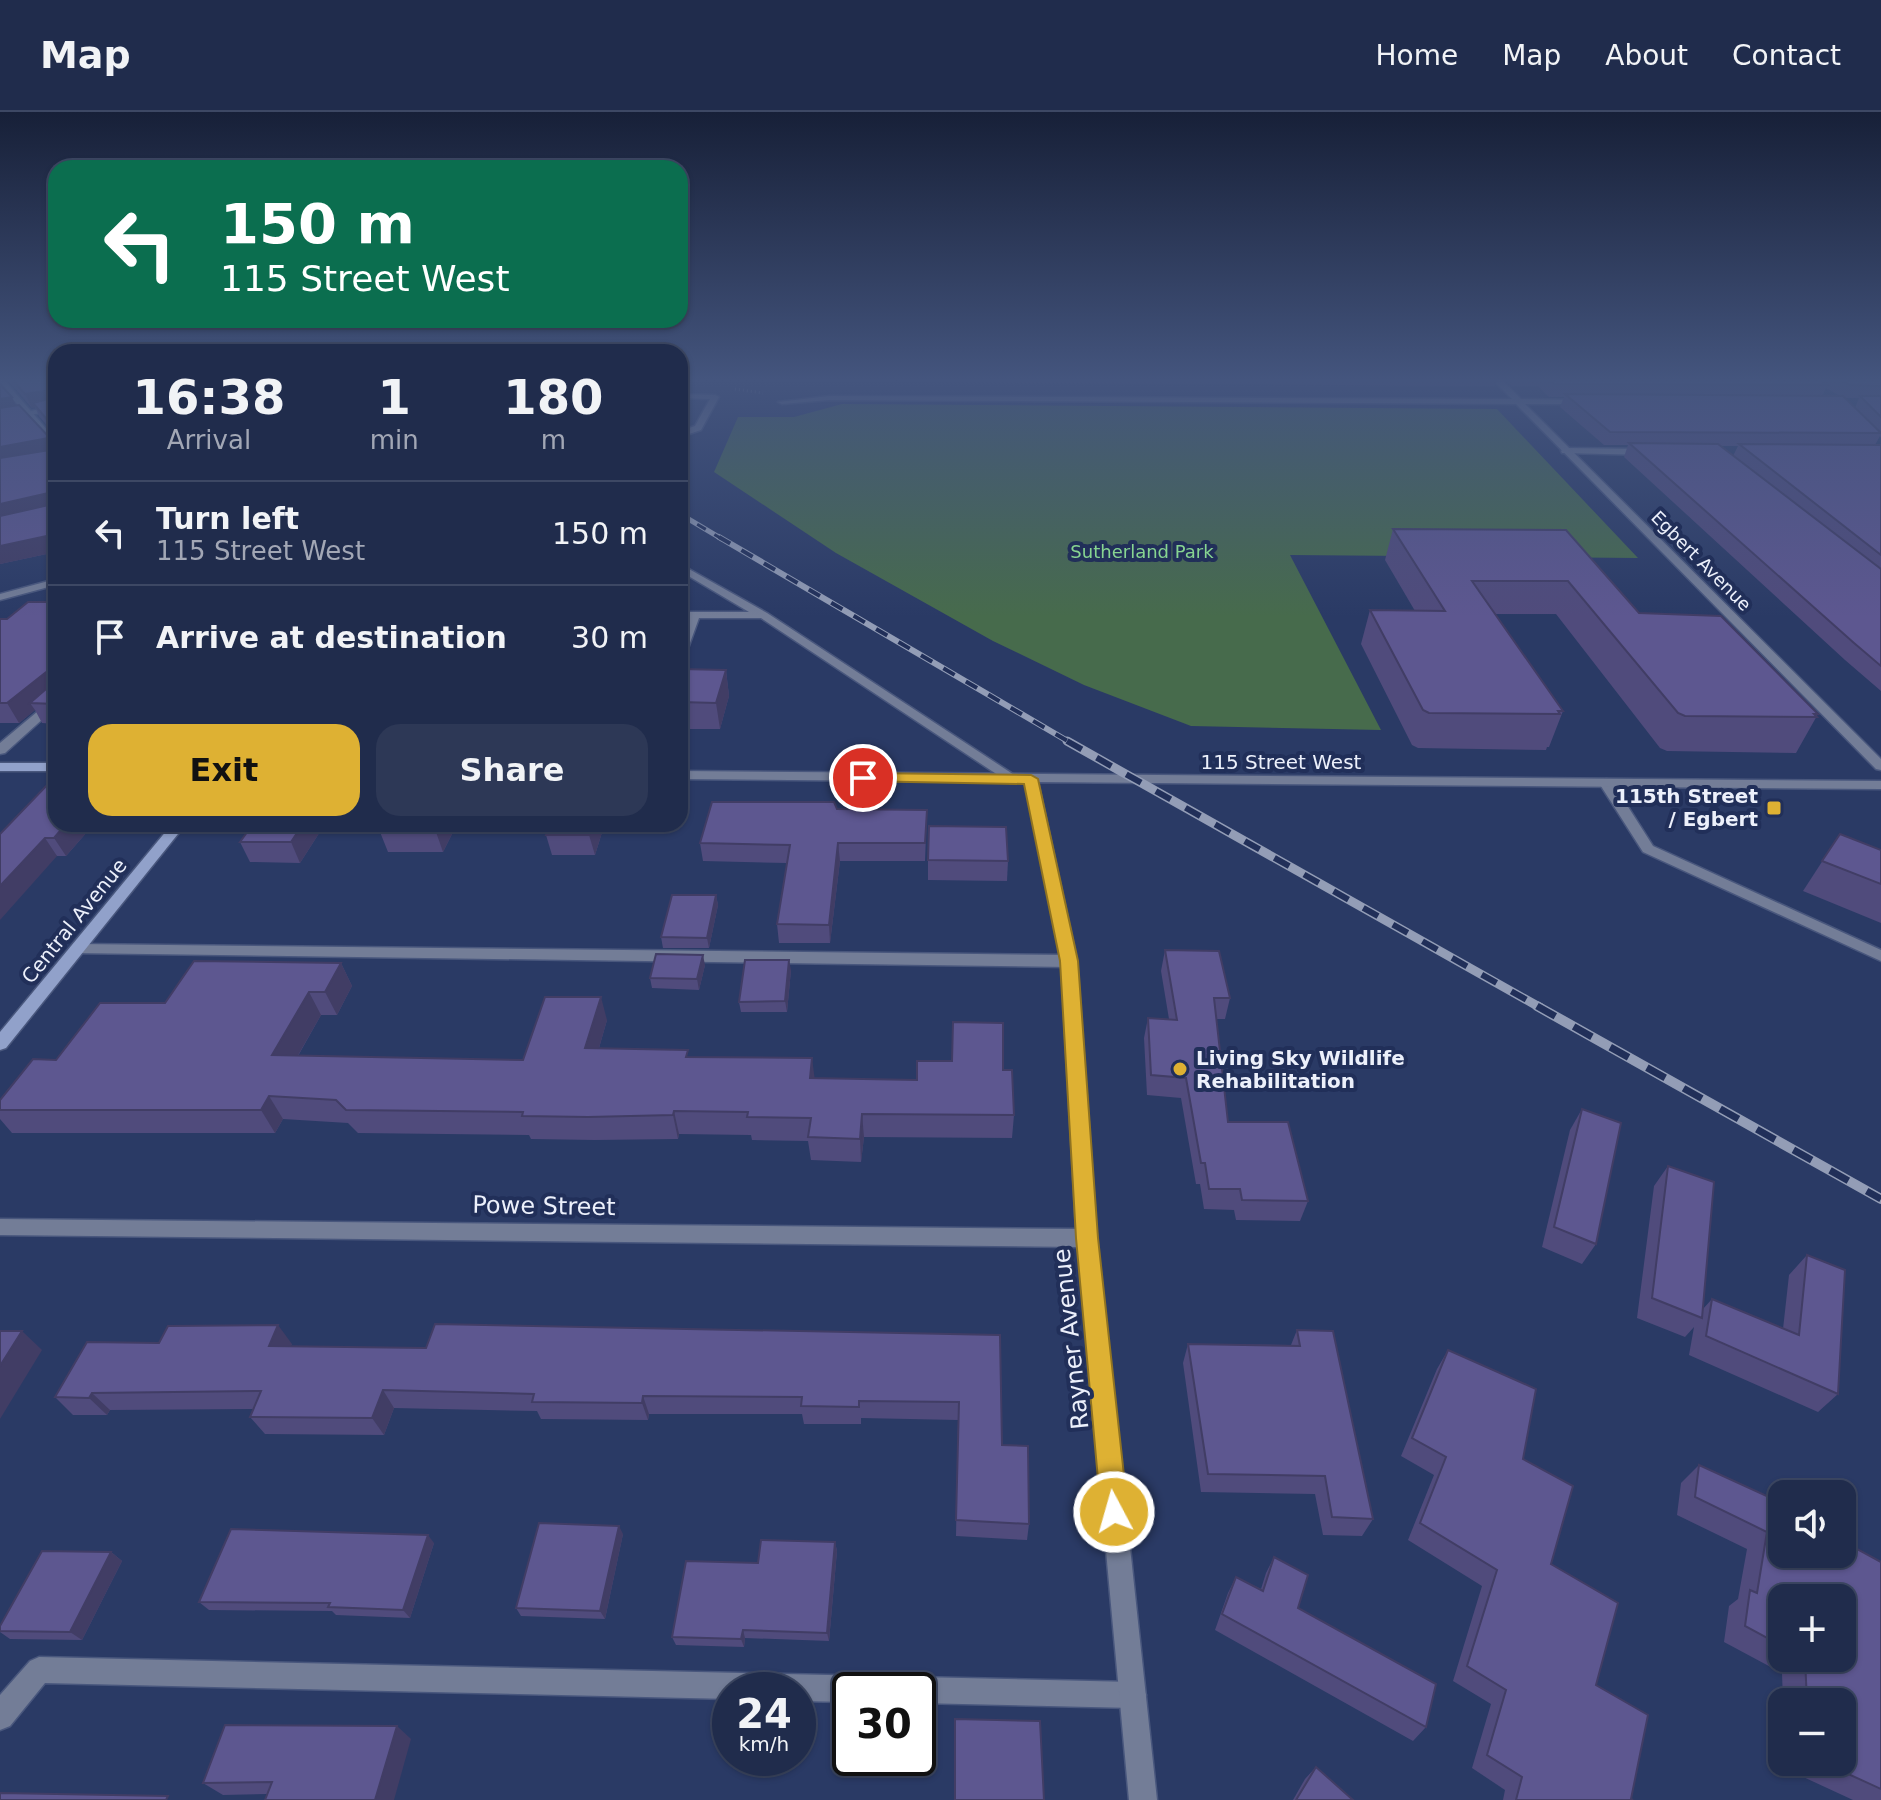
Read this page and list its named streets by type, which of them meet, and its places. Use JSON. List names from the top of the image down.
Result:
{
  "streets": {
    "main road": ["Central Avenue"],
    "street": [
      "Egbert Avenue",
      "115 Street West",
      "Powe Street",
      "Rayner Avenue"
    ]
  },
  "crossings": [
    ["115 Street West", "Rayner Avenue"],
    ["Powe Street", "Rayner Avenue"]
  ],
  "parks": ["Sutherland Park"],
  "places": {
    "transit": ["115th Street / Egbert"],
    "other": ["Living Sky Wildlife Rehabilitation"]
  },
  "page": {
    "header": "Map",
    "nav": [
      "Home",
      "Map",
      "About",
      "Contact"
    ],
    "turn": ["150 m", "115 Street West"],
    "eta": [
      "16:38",
      "Arrival",
      "1",
      "min",
      "180",
      "m"
    ],
    "list": [
      {
        "name": "Turn left",
        "note": "115 Street West",
        "value": "150 m"
      },
      {
        "name": "Arrive at destination",
        "value": "30 m"
      }
    ],
    "buttons": ["Exit", "Share"],
    "map_buttons": ["+", "−"],
    "speed": "24 km/h",
    "limit": "30"
  }
}
